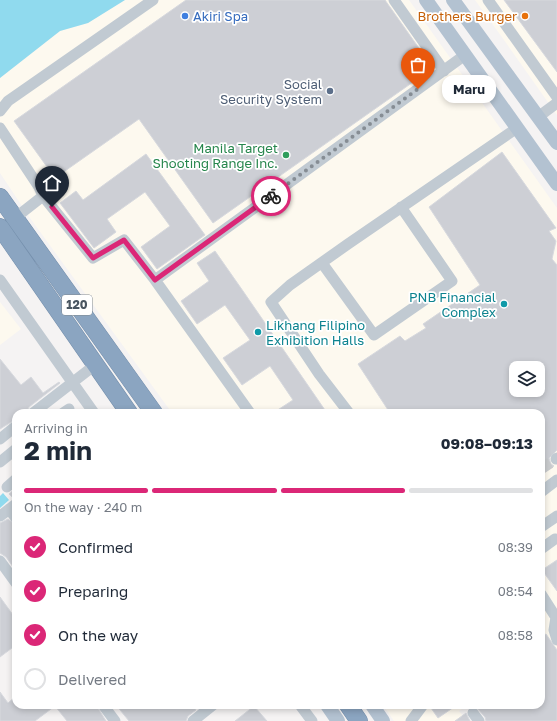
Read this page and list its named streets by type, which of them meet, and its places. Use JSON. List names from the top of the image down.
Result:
{
  "streets": {
    "highway": ["120"]
  },
  "places": [
    "Akiri Spa",
    "Brothers Burger",
    "Maru",
    "Social Security System",
    "Manila Target Shooting Range Inc.",
    "PNB Financial Complex",
    "Likhang Filipino Exhibition Halls"
  ],
  "page": {
    "bubble": "Maru",
    "heading": ["2 min", "Arriving in", "09:08–09:13"],
    "bar": "On the way · 240 m",
    "list": [
      ["Confirmed", "08:39"],
      ["Preparing", "08:54"],
      ["On the way", "08:58"],
      "Delivered"
    ]
  }
}
